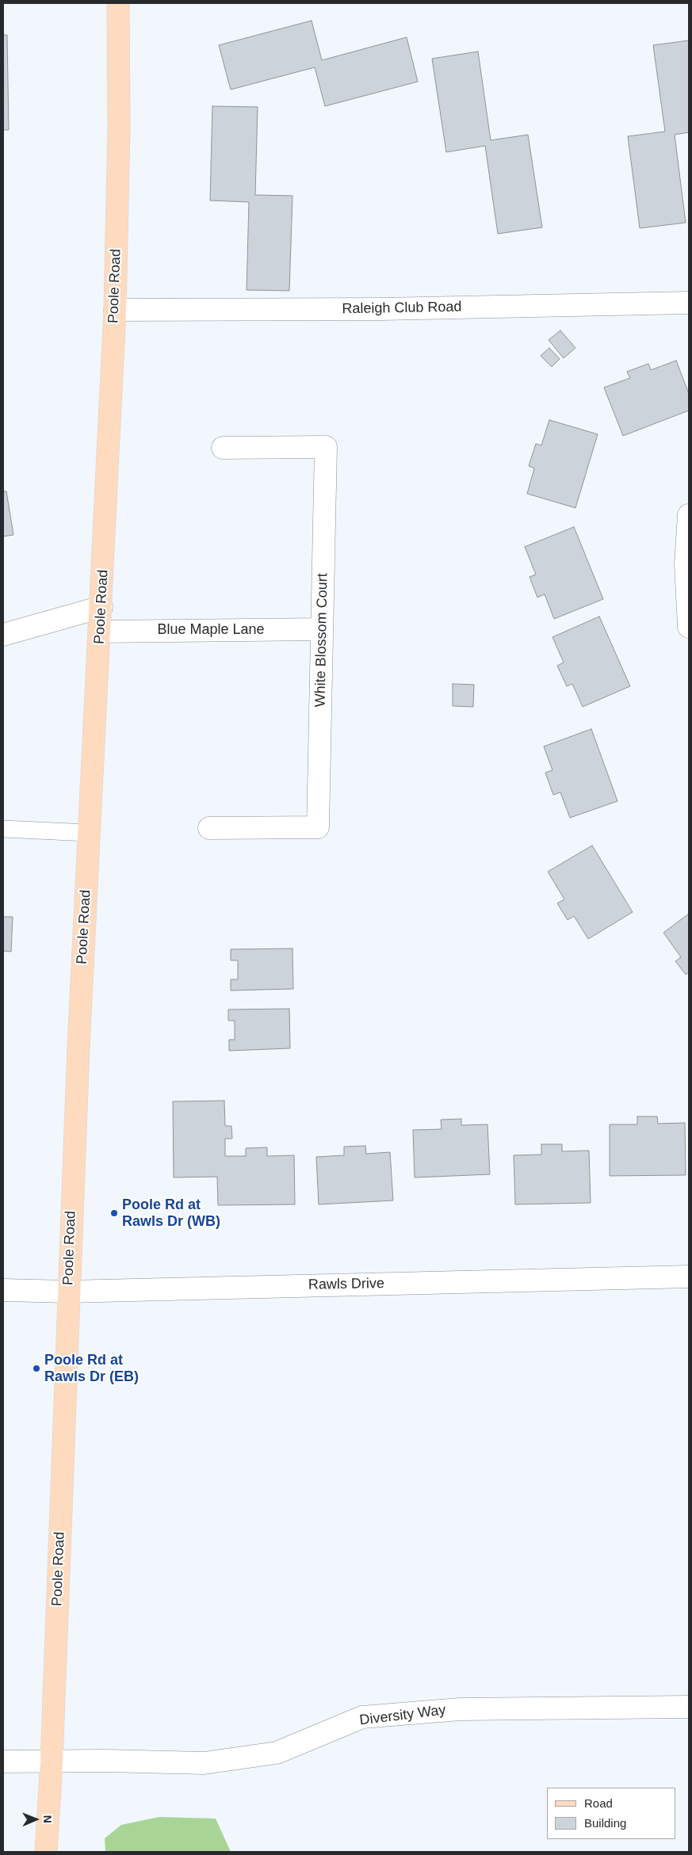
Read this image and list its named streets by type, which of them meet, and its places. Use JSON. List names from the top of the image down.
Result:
{
  "streets": {
    "main road": ["Poole Road"],
    "street": [
      "Raleigh Club Road",
      "Blue Maple Lane",
      "White Blossom Court",
      "Rawls Drive",
      "Diversity Way"
    ]
  },
  "crossings": [
    ["Poole Road", "Raleigh Club Road"],
    ["Poole Road", "Blue Maple Lane"],
    ["Poole Road", "Rawls Drive"],
    ["Poole Road", "Diversity Way"],
    ["Blue Maple Lane", "White Blossom Court"]
  ],
  "places": ["Poole Rd at Rawls Dr (WB)", "Poole Rd at Rawls Dr (EB)"],
  "legend": ["Road", "Building"],
  "north": "right"
}
